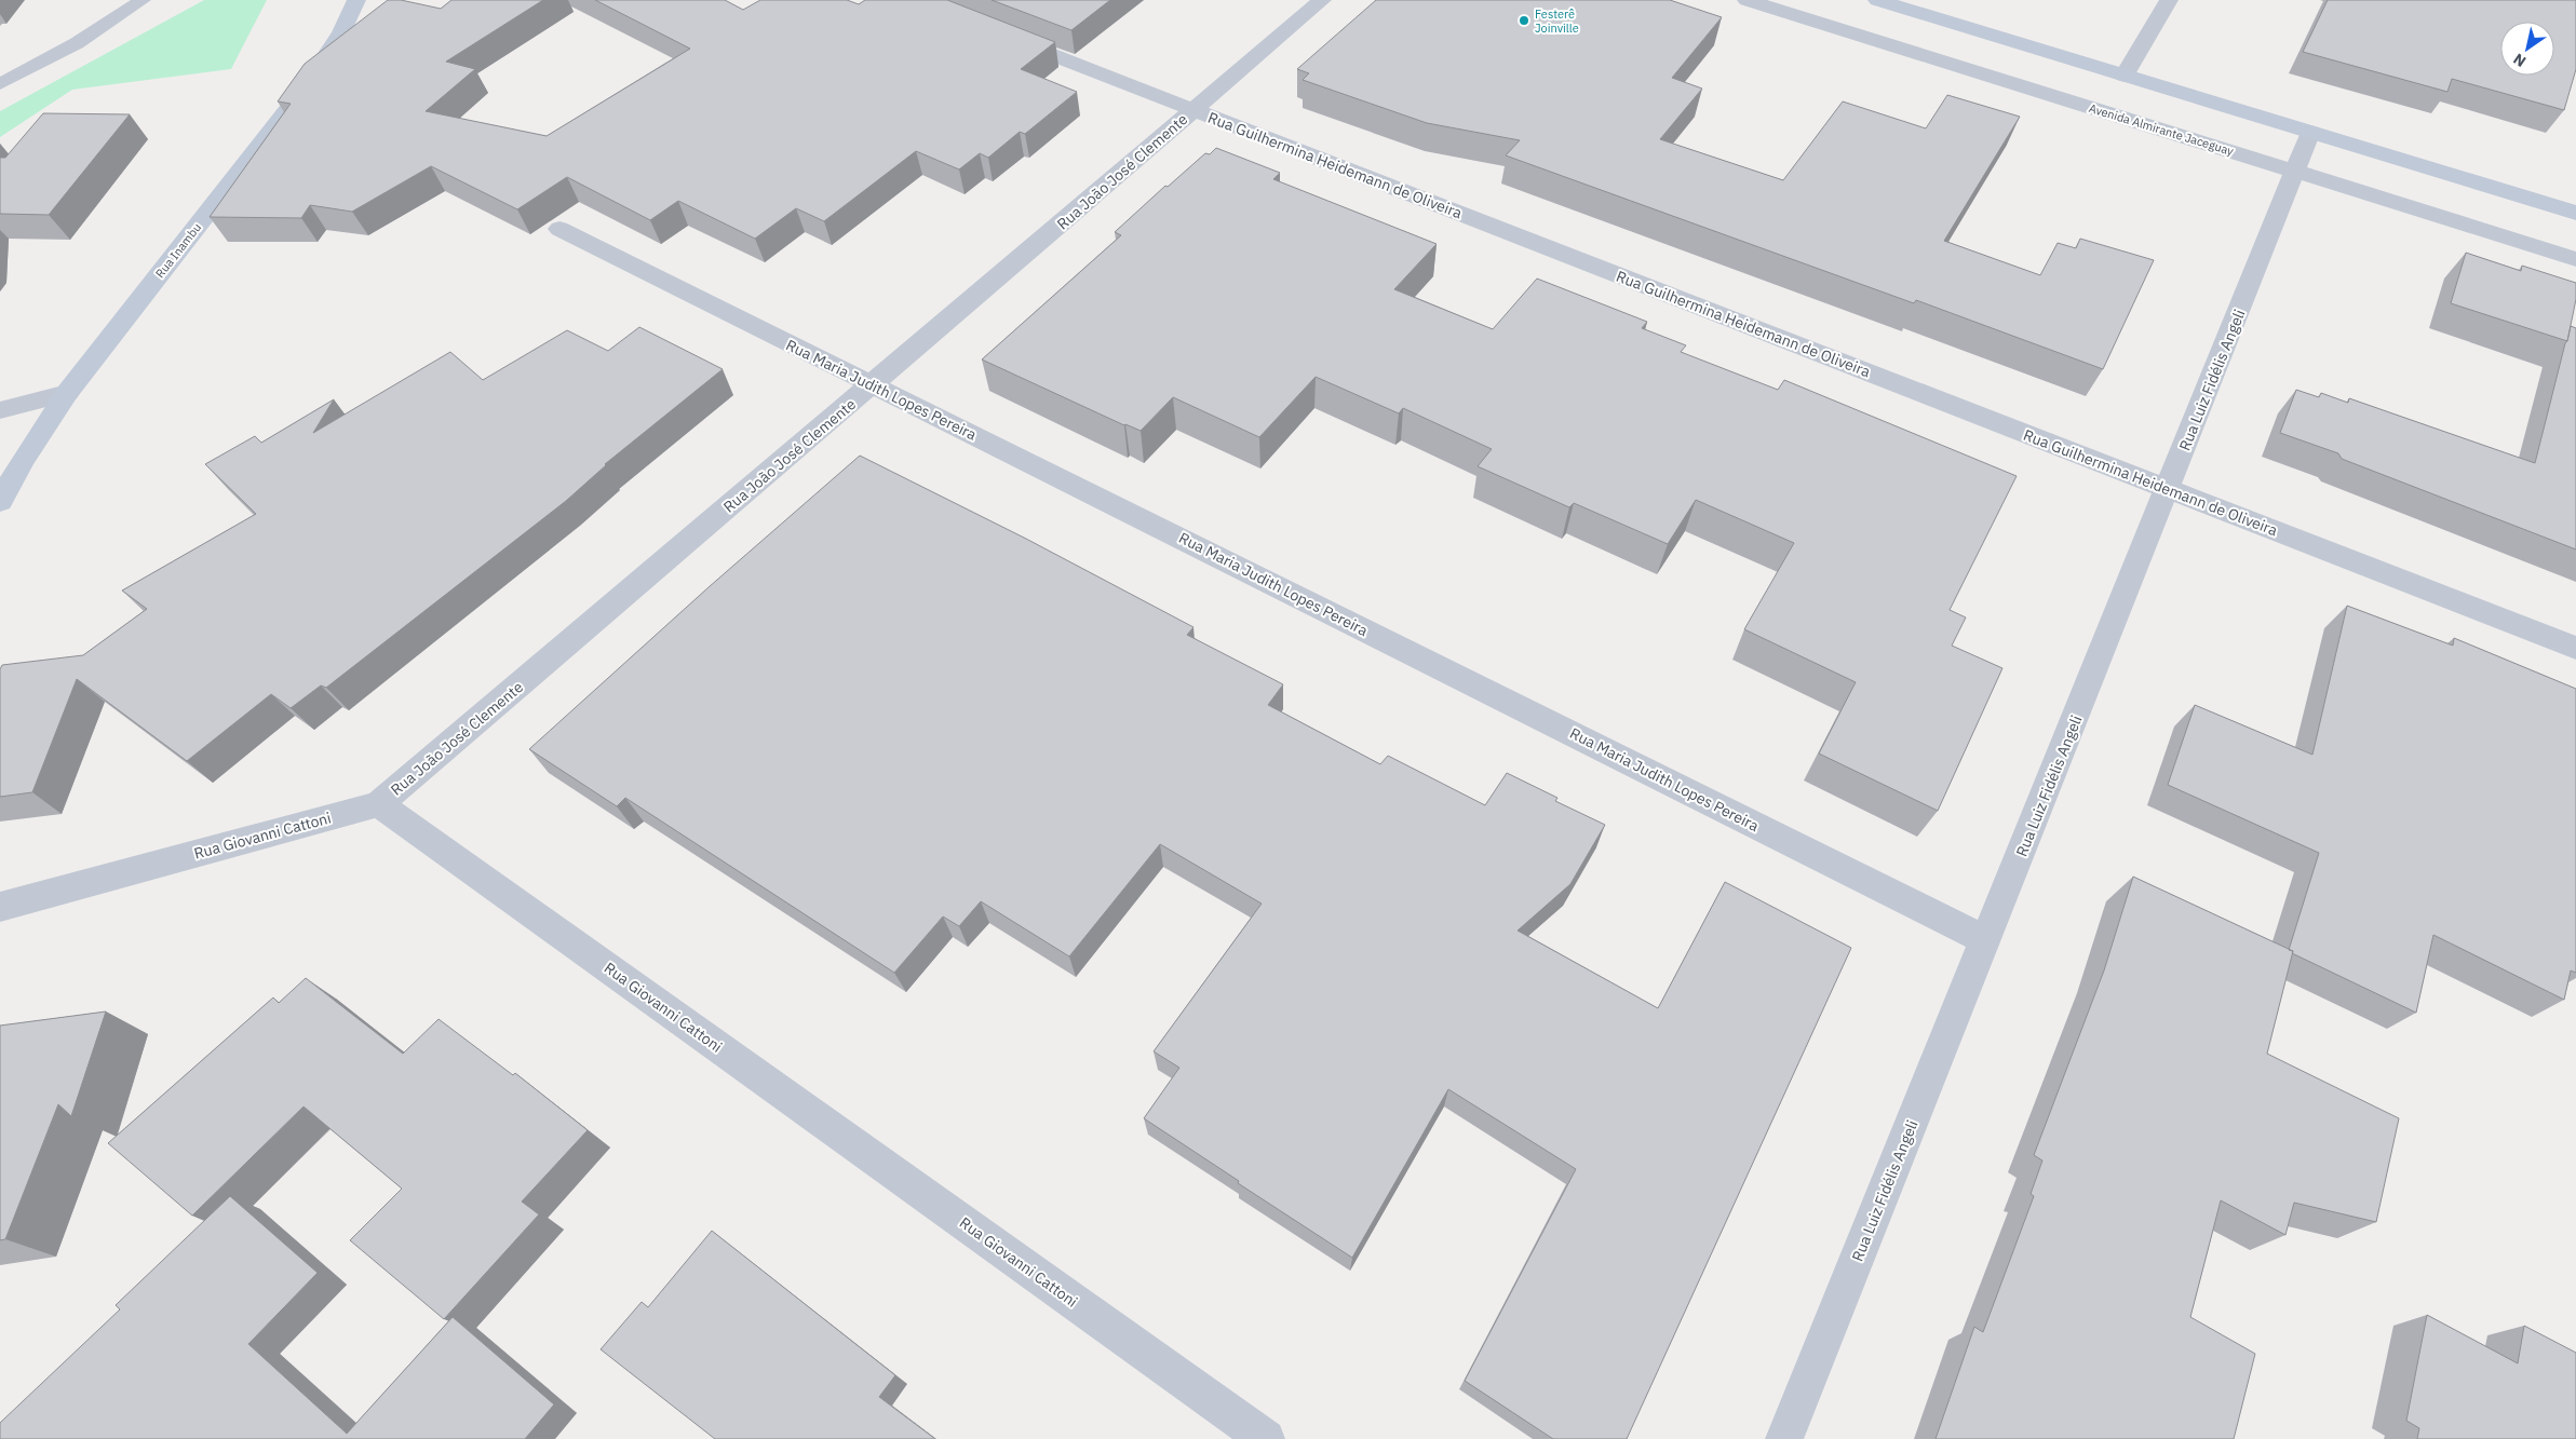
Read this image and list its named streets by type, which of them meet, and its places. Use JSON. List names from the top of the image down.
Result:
{
  "streets": {
    "street": [
      "Avenida Almirante Jaceguay",
      "Rua Guilhermina Heidemann de Oliveira",
      "Rua João José Clemente",
      "Rua Inambu",
      "Rua Luiz Fidélis Angeli",
      "Rua Maria Judith Lopes Pereira",
      "Rua Giovanni Cattoni"
    ]
  },
  "crossings": [
    ["Avenida Almirante Jaceguay", "Rua Luiz Fidélis Angeli"],
    ["Rua Guilhermina Heidemann de Oliveira", "Rua João José Clemente"],
    ["Rua Guilhermina Heidemann de Oliveira", "Rua Luiz Fidélis Angeli"],
    ["Rua João José Clemente", "Rua Maria Judith Lopes Pereira"],
    ["Rua João José Clemente", "Rua Giovanni Cattoni"],
    ["Rua Luiz Fidélis Angeli", "Rua Maria Judith Lopes Pereira"]
  ],
  "places": ["Festerê Joinville"],
  "north": "bottom left"
}
